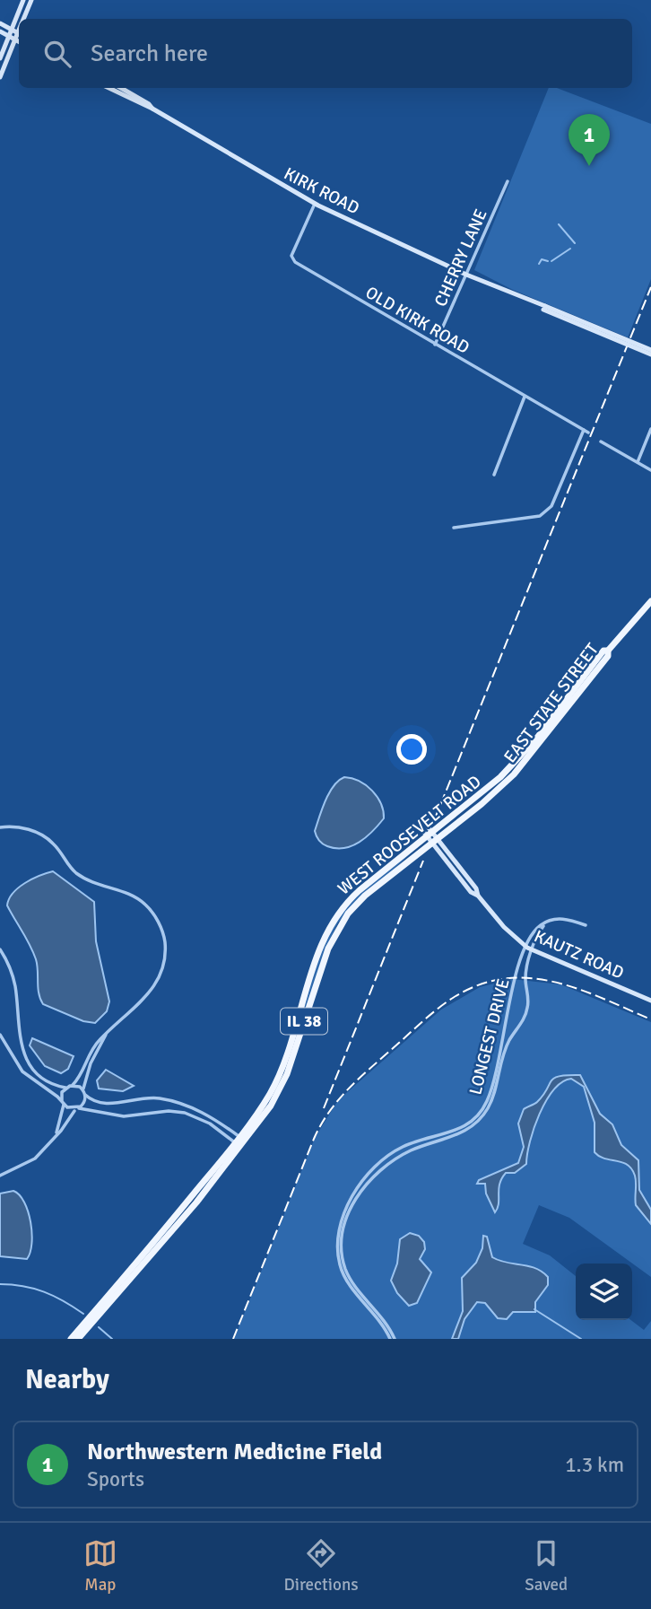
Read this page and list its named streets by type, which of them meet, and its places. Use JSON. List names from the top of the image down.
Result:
{
  "streets": {
    "main road": ["EAST STATE STREET", "WEST ROOSEVELT ROAD", "IL 38"],
    "street": [
      "KIRK ROAD",
      "CHERRY LANE",
      "OLD KIRK ROAD",
      "KAUTZ ROAD",
      "LONGEST DRIVE"
    ]
  },
  "crossings": [
    ["KIRK ROAD", "CHERRY LANE"],
    ["KIRK ROAD", "OLD KIRK ROAD"],
    ["CHERRY LANE", "OLD KIRK ROAD"],
    ["EAST STATE STREET", "WEST ROOSEVELT ROAD"],
    ["EAST STATE STREET", "KAUTZ ROAD"],
    ["WEST ROOSEVELT ROAD", "KAUTZ ROAD"],
    ["KAUTZ ROAD", "LONGEST DRIVE"]
  ],
  "page": {
    "search": "Search here",
    "pins": "1",
    "heading": "Nearby",
    "list": [
      {
        "mark": "1",
        "name": "Northwestern Medicine Field",
        "note": "Sports",
        "value": "1.3 km"
      }
    ],
    "nav": ["Map", "Directions", "Saved"]
  }
}
